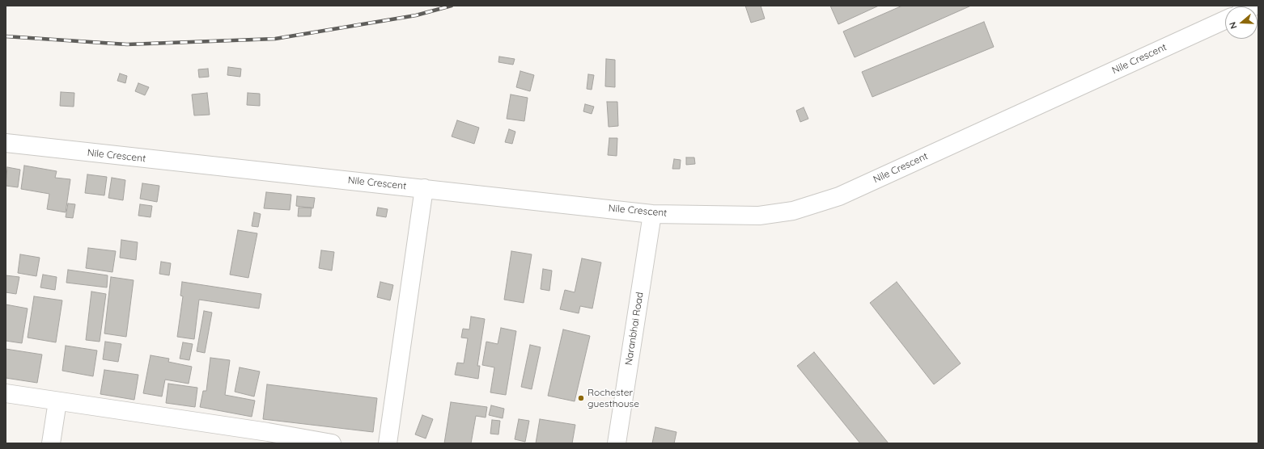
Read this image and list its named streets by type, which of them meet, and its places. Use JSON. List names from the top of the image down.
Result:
{
  "streets": {
    "street": ["Nile Crescent", "Naranbhai Road"]
  },
  "crossings": [
    ["Nile Crescent", "Naranbhai Road"]
  ],
  "places": ["Rochester guesthouse"],
  "north": "left"
}
